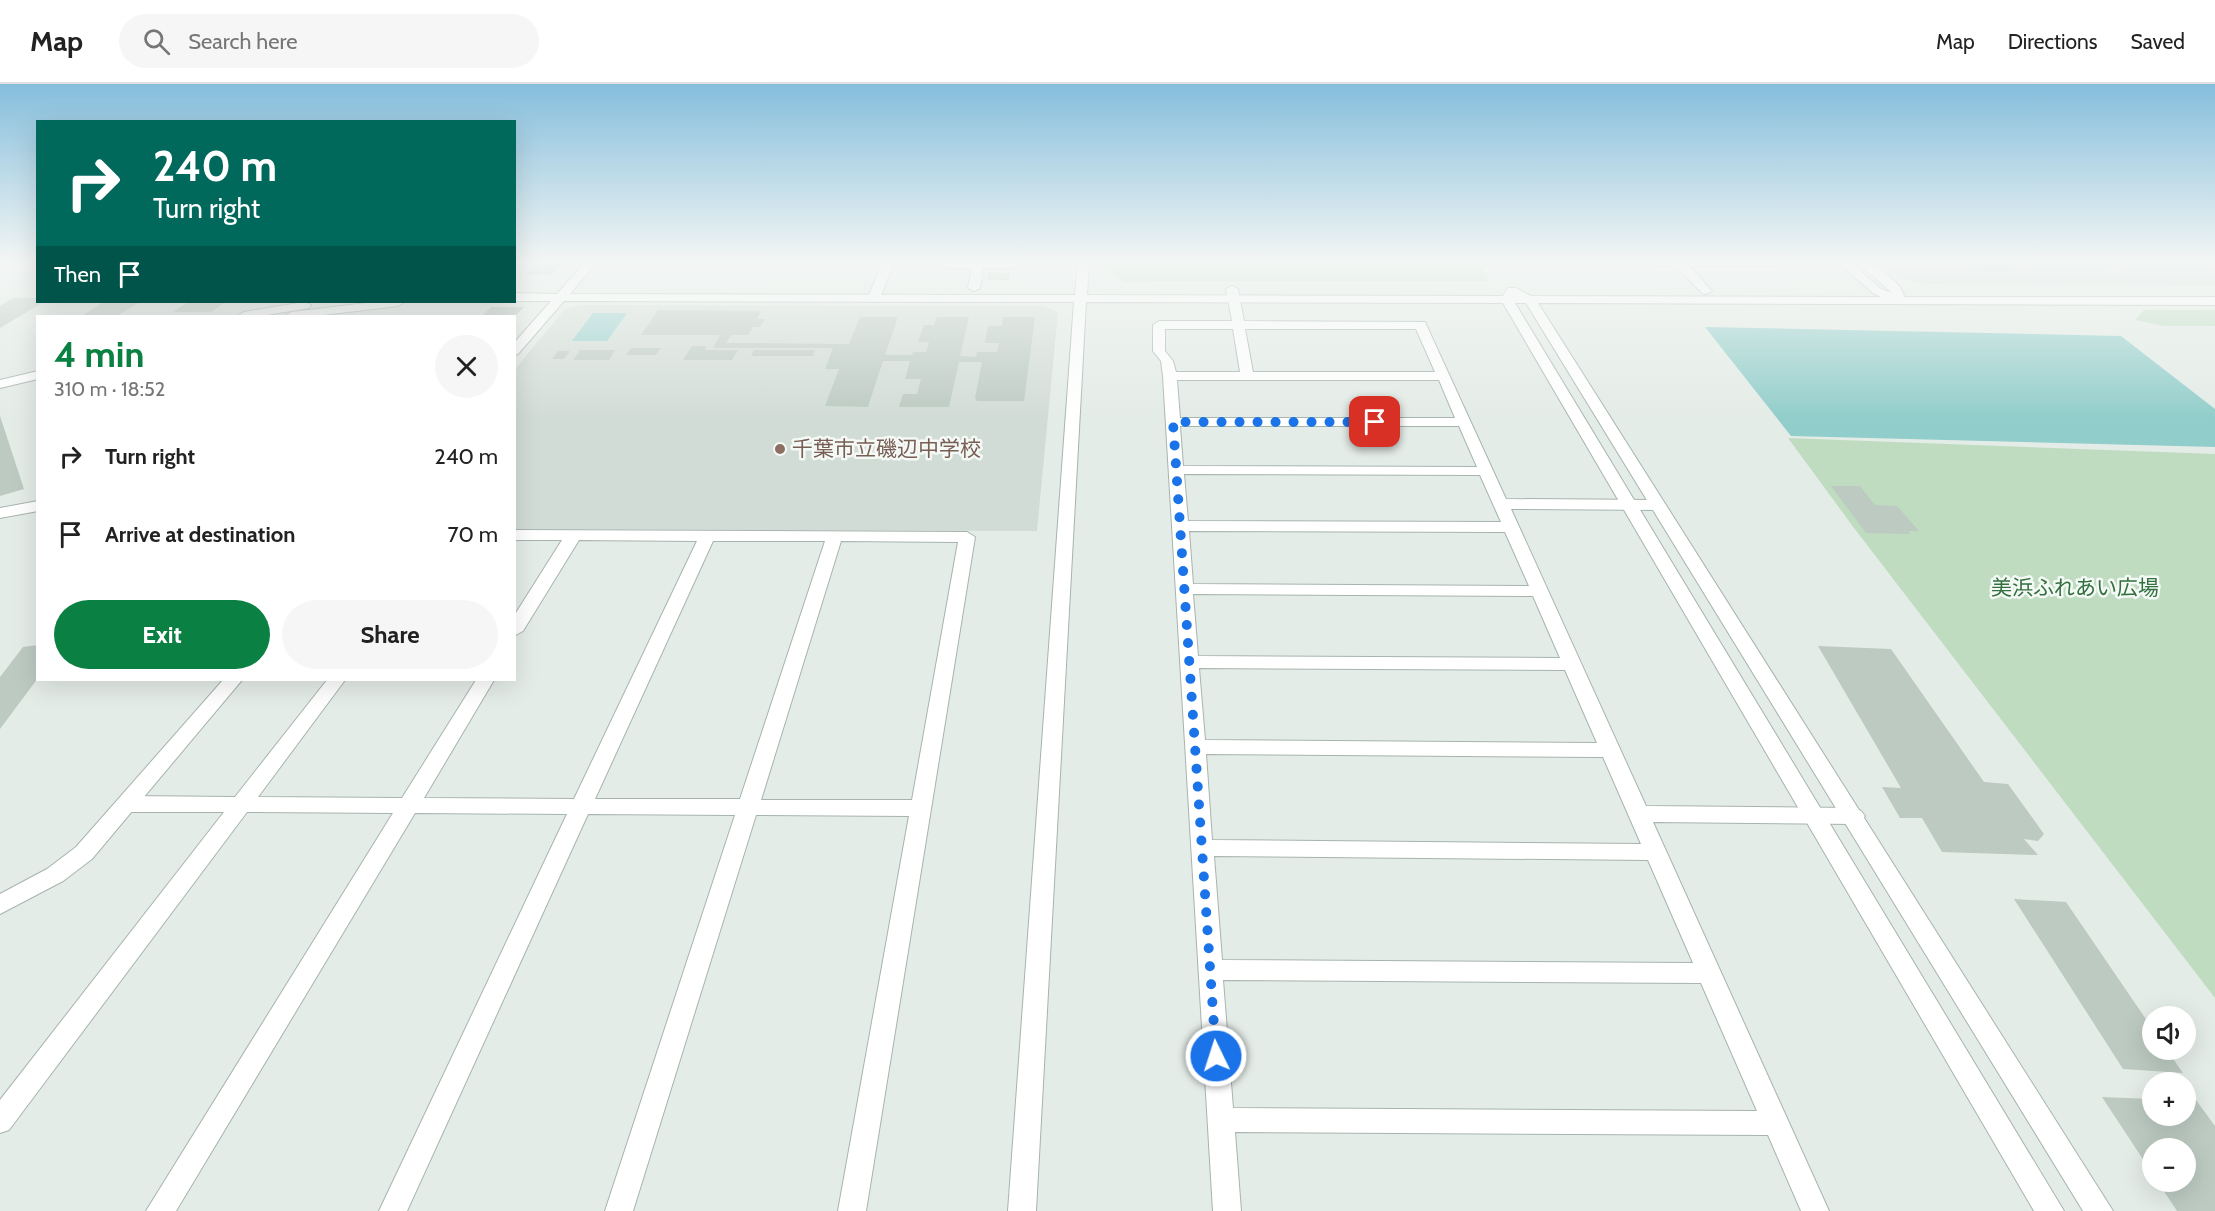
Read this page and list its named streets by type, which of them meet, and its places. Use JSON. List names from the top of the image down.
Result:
{
  "parks": ["美浜ふれあい広場"],
  "places": ["千葉市立磯辺中学校"],
  "page": {
    "header": "Map",
    "search": "Search here",
    "nav": ["Map", "Directions", "Saved"],
    "turn": ["240 m", "Turn right"],
    "then": "Then",
    "heading": ["4 min", "310 m · 18:52"],
    "list": [
      {
        "name": "Turn right",
        "value": "240 m"
      },
      {
        "name": "Arrive at destination",
        "value": "70 m"
      }
    ],
    "buttons": ["Exit", "Share"],
    "map_buttons": ["+", "−"]
  }
}
